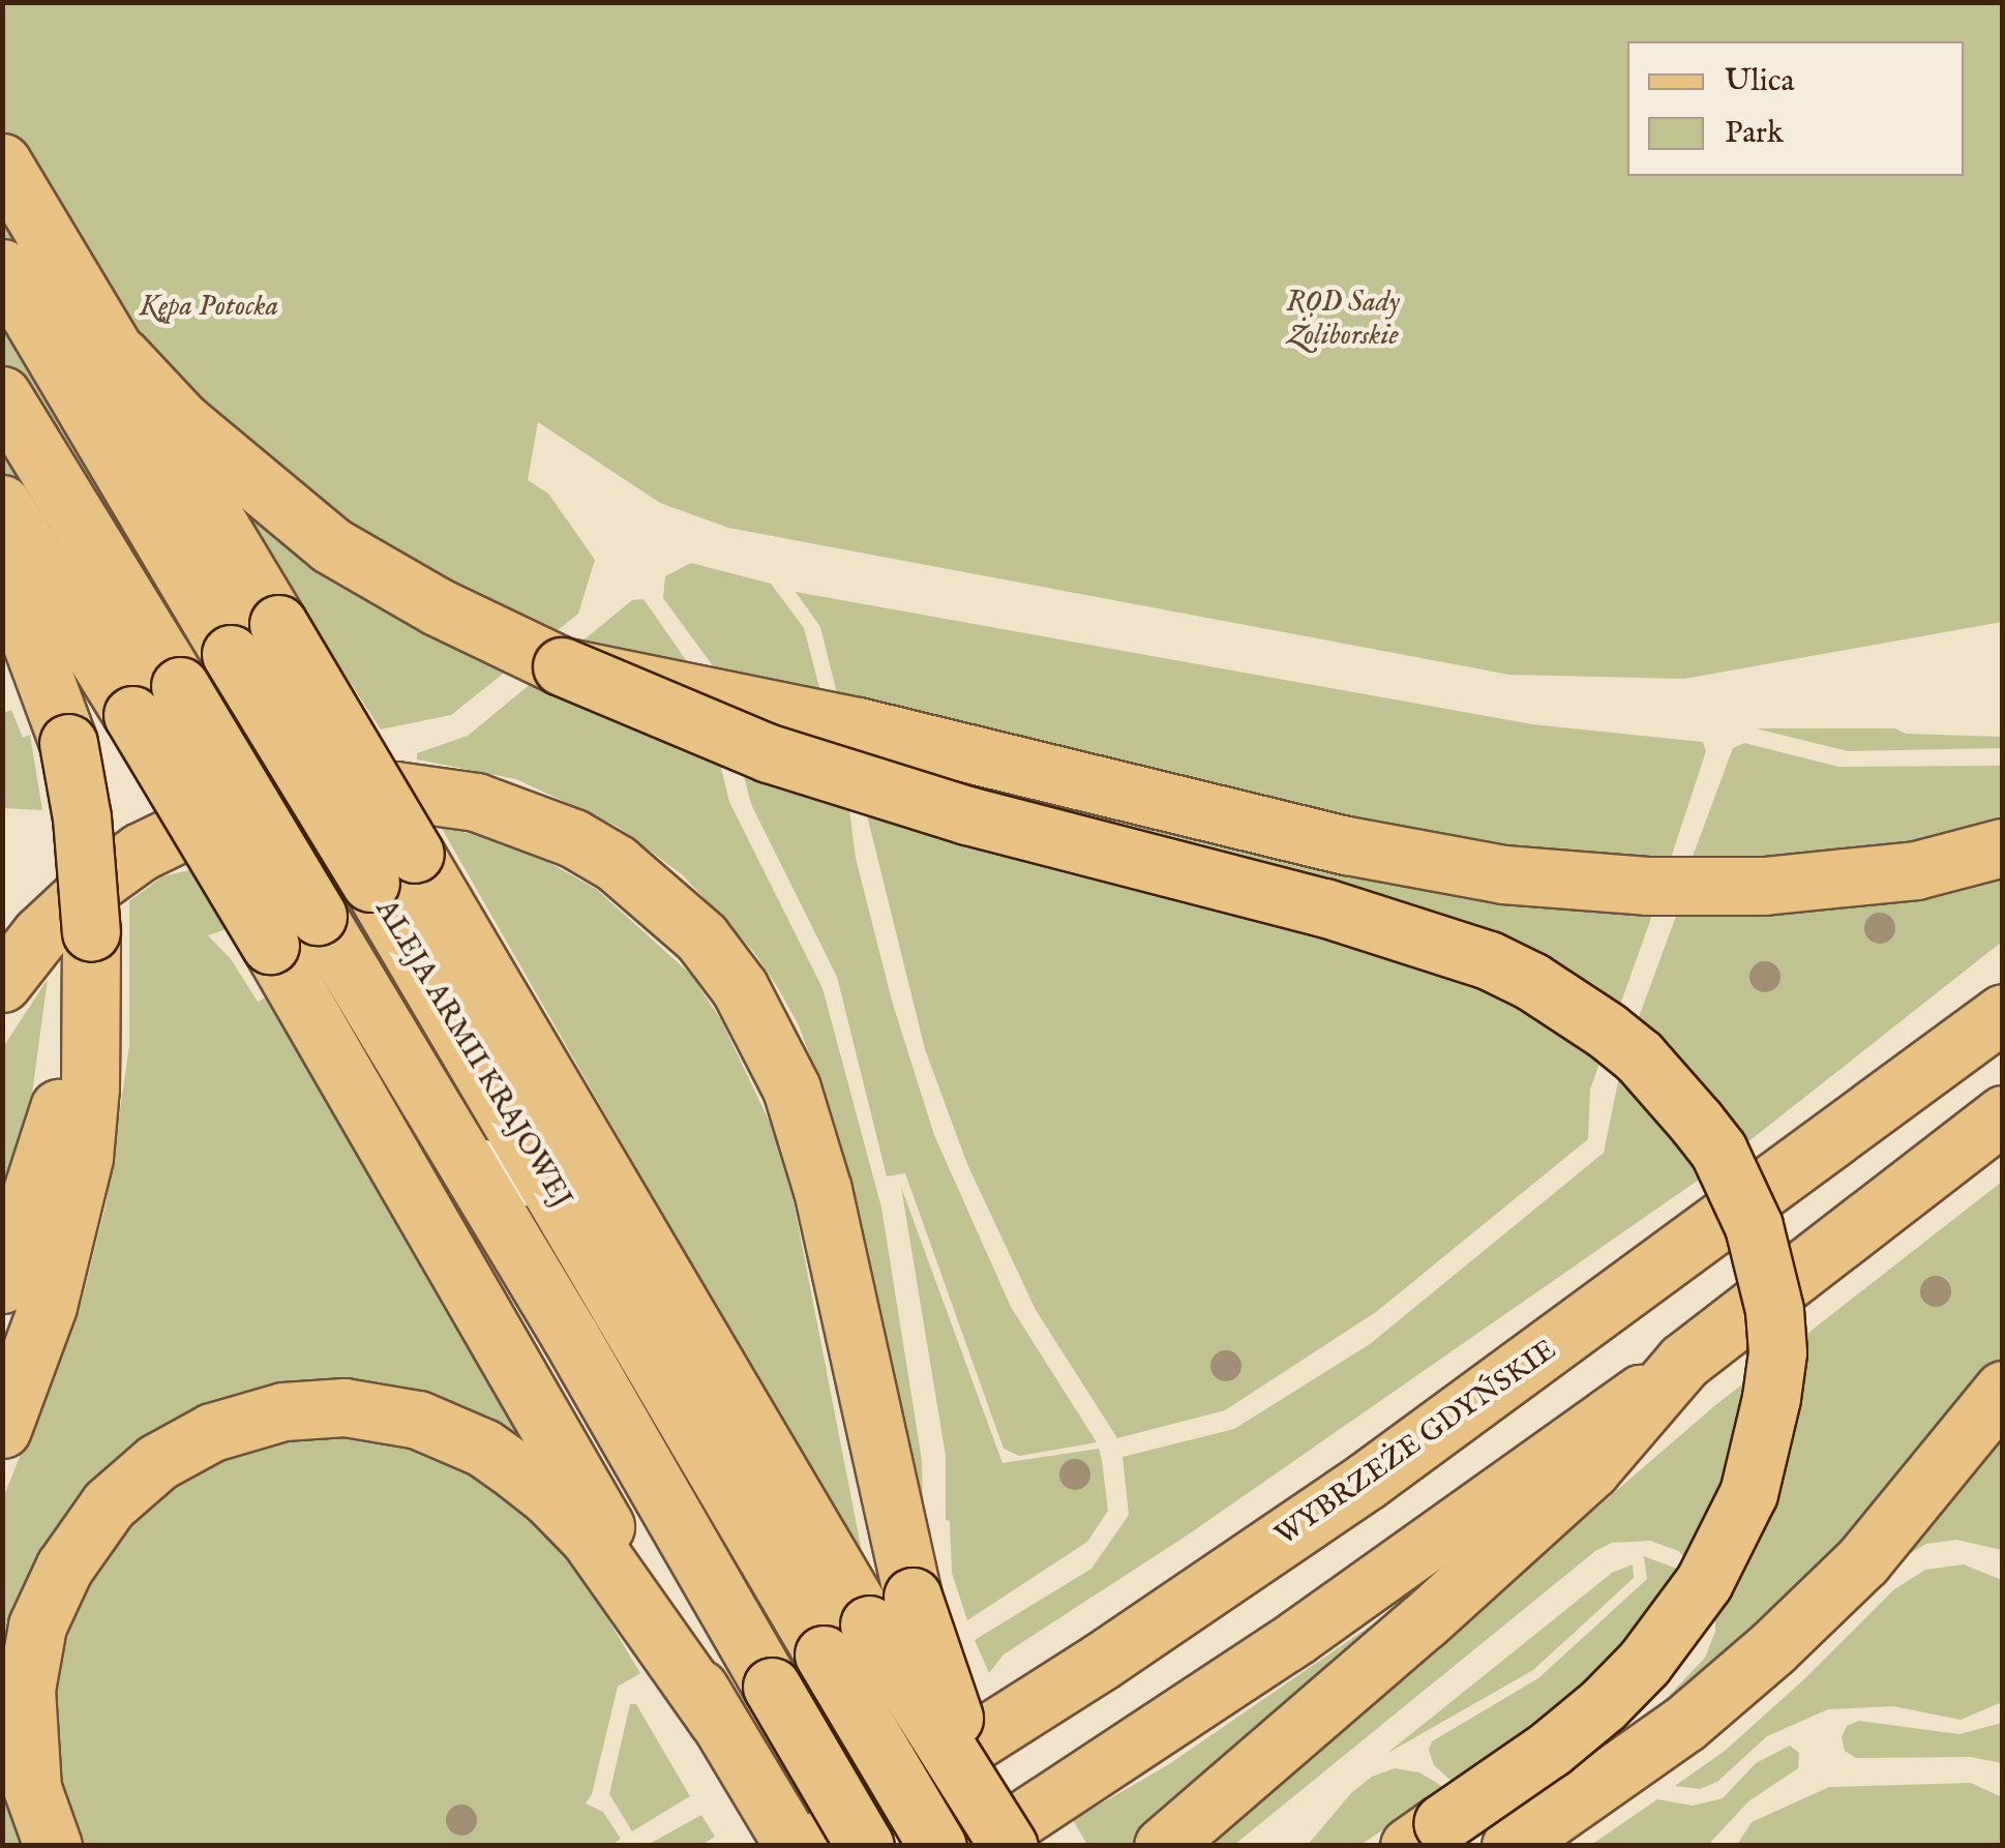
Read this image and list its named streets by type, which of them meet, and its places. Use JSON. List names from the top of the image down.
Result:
{
  "streets": {
    "highway": ["ALEJA ARMII KRAJOWEJ", "WYBRZEŻE GDYŃSKIE"]
  },
  "parks": ["ROD Sady Żoliborskie", "Kępa Potocka"],
  "legend": ["Ulica", "Park"]
}
